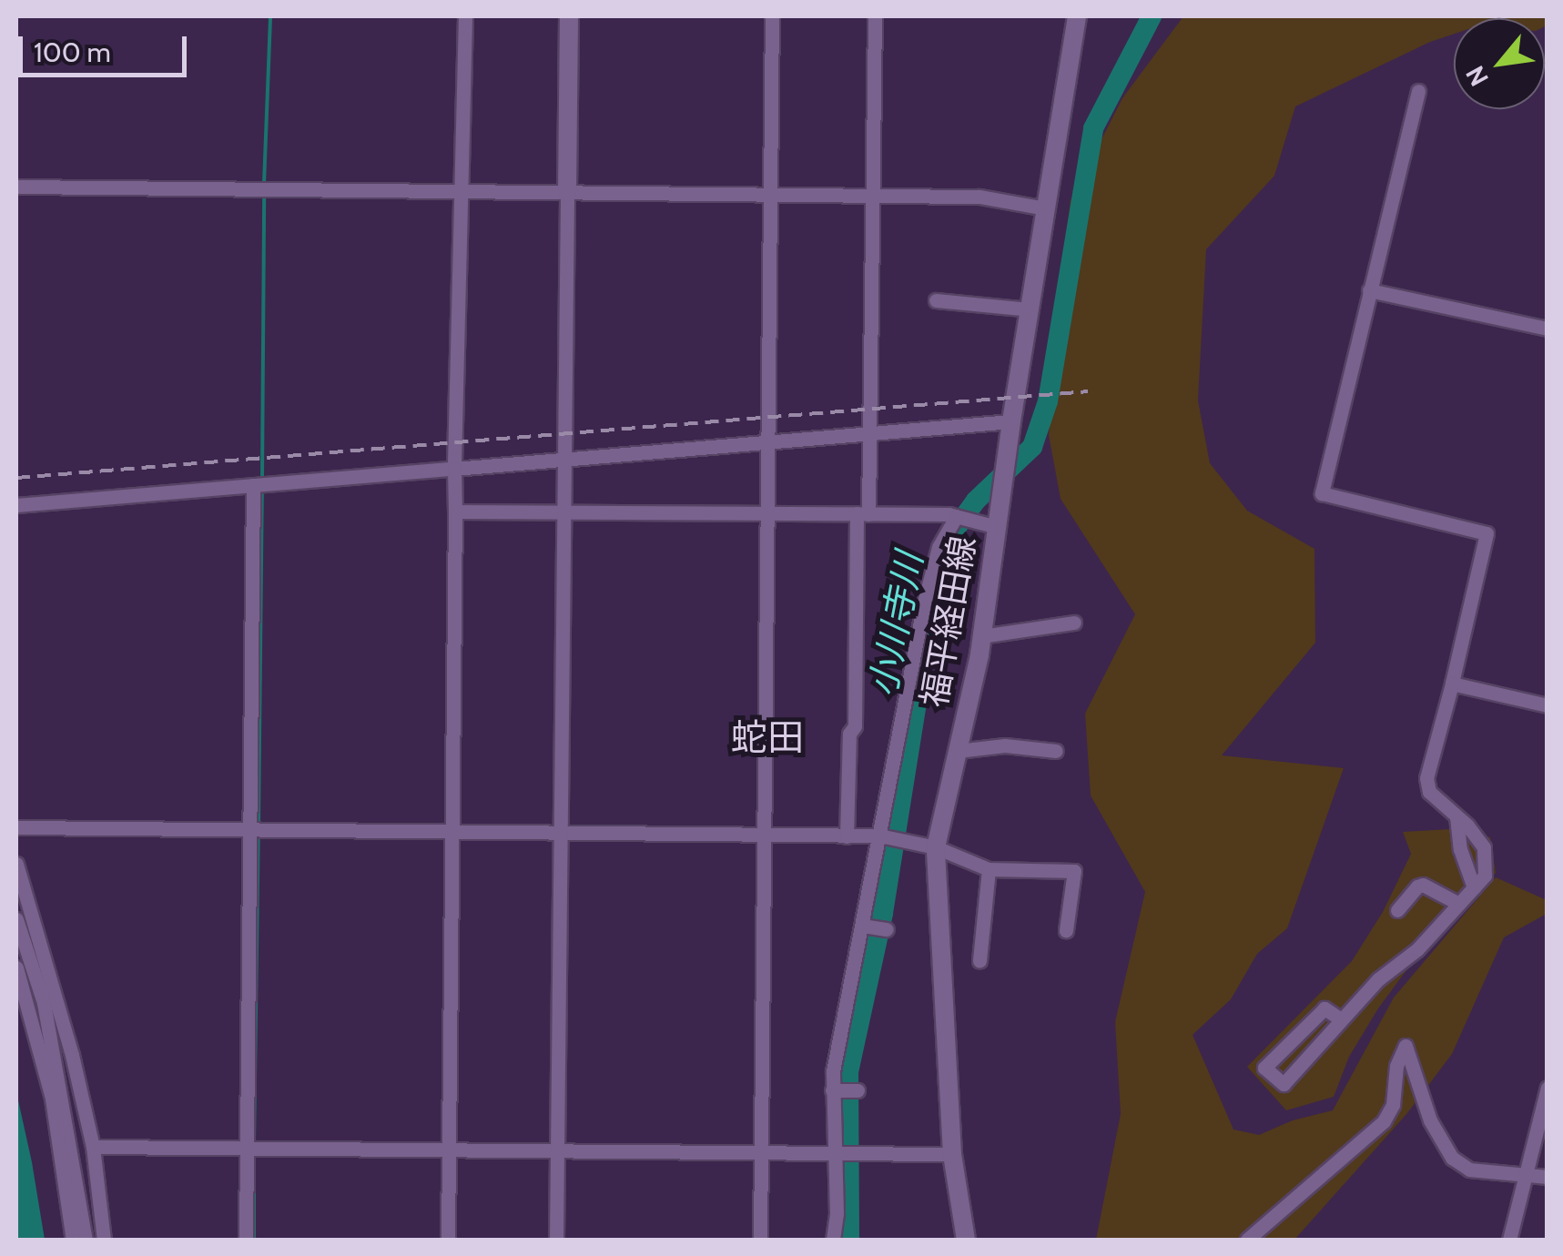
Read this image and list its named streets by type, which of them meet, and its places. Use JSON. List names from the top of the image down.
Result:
{
  "streets": {
    "main road": ["福平経田線"]
  },
  "districts": ["蛇田"],
  "water": ["小川寺川"],
  "scale_bar": "100 m",
  "north": "bottom left"
}
